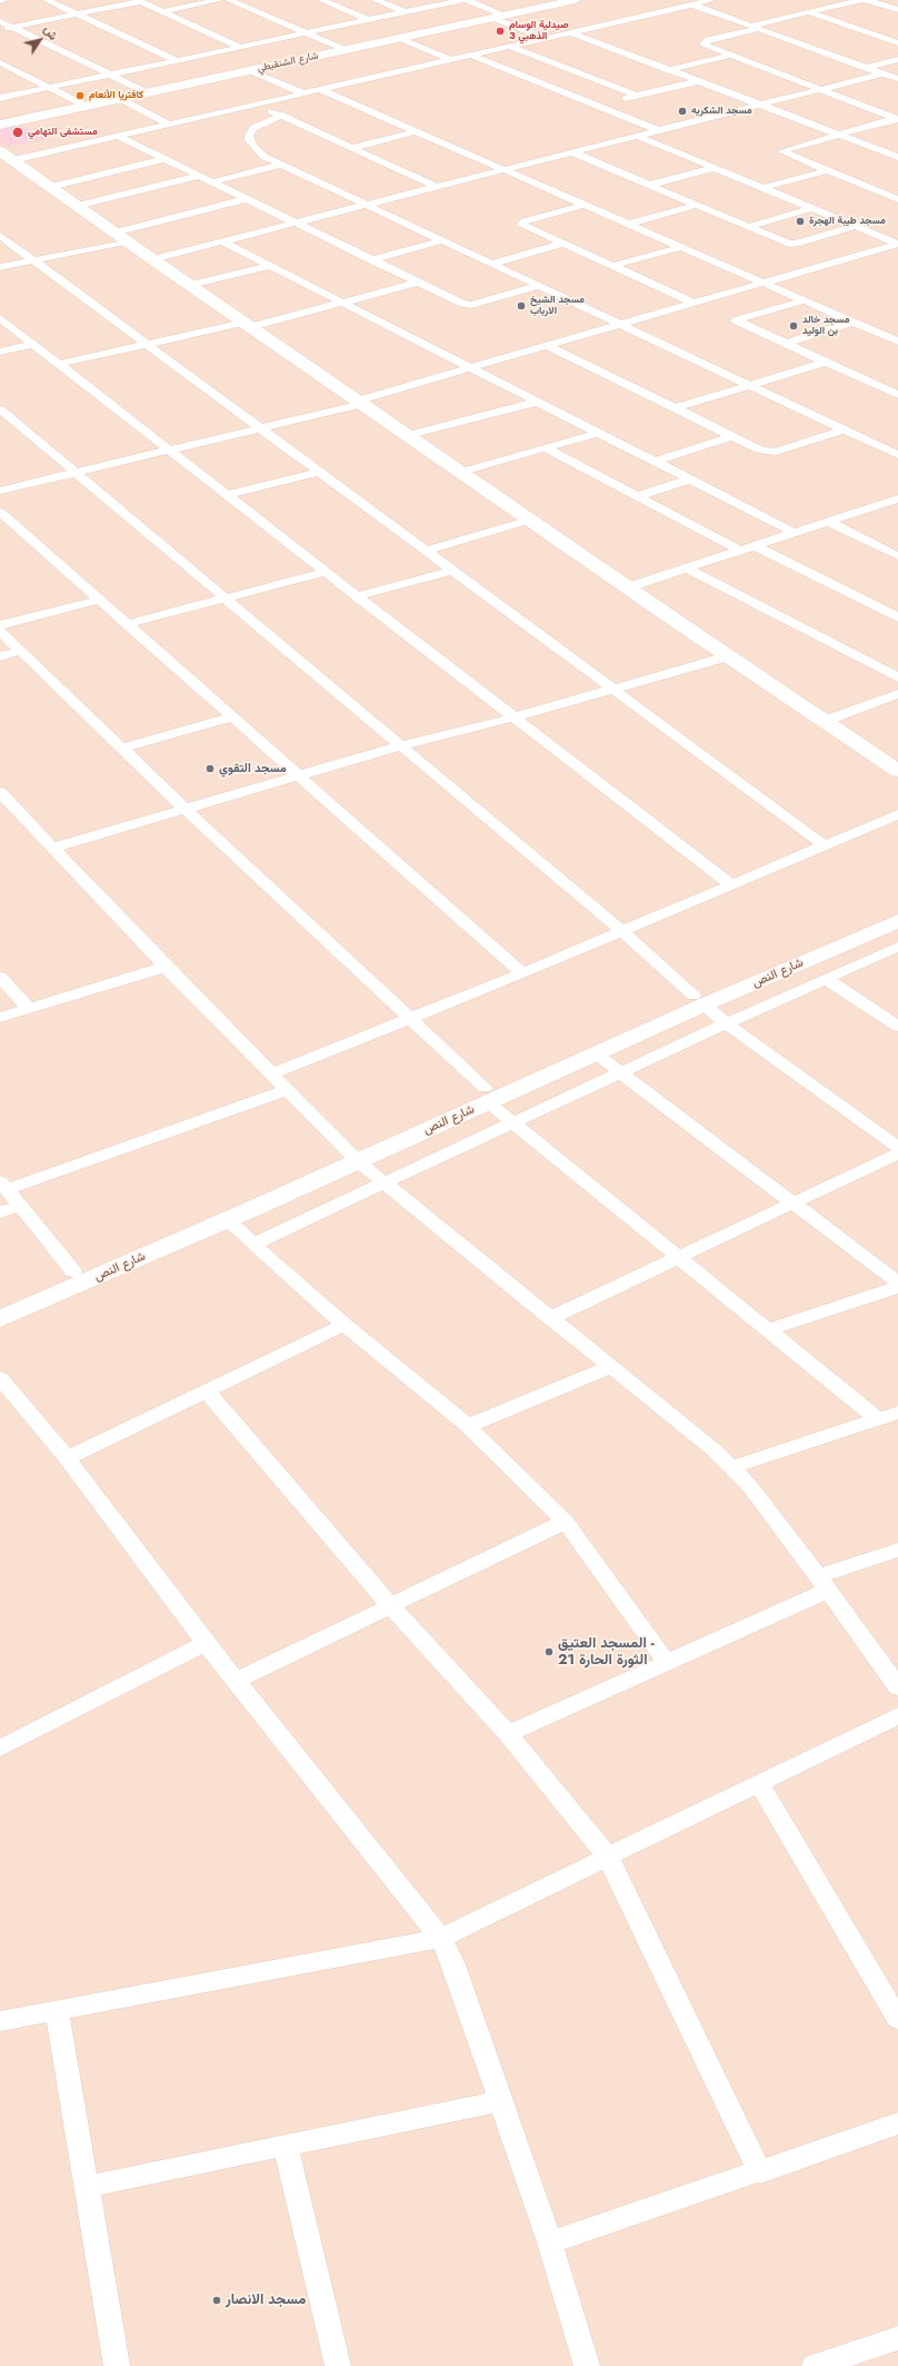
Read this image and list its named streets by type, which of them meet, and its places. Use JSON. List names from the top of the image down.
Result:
{
  "streets": {
    "street": ["شارع الشنقيطي", "شارع النص"]
  },
  "places": [
    "صيدلية الوسام الذهبي 3",
    "كافتريا الأنعام",
    "مسجد الشكريه",
    "مستشفى التهامي",
    "مسجد طيبة الهجرة",
    "مسجد الشيخ الارباب",
    "مسجد خالد بن الوليد",
    "مسجد التقوي",
    "المسجد العتيق - الثورة الحارة 21",
    "مسجد الانصار"
  ],
  "north": "top right"
}
